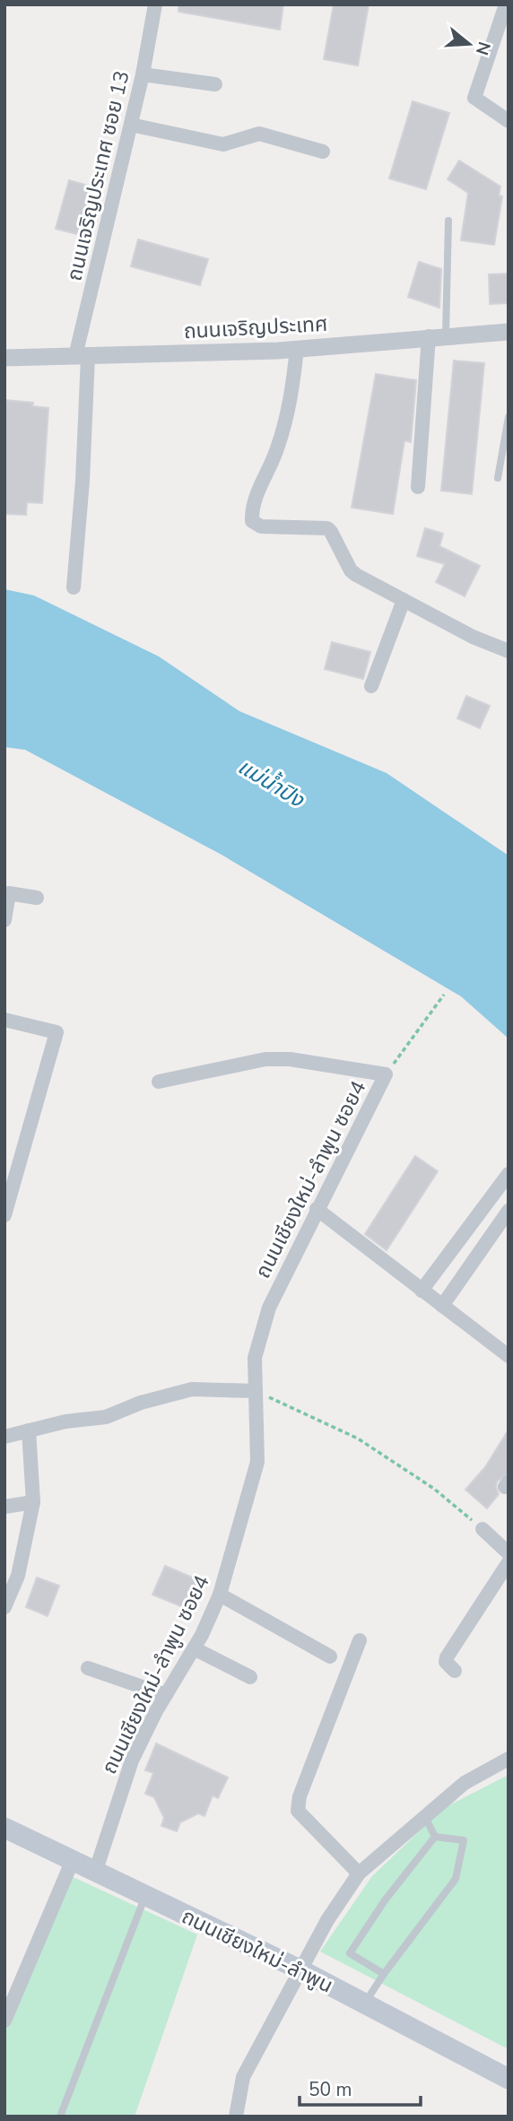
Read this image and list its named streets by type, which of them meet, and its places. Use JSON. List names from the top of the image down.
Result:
{
  "streets": {
    "main road": ["ถนนเชียงใหม่-ลำพูน"],
    "street": ["ถนนเจริญประเทศ ซอย 13", "ถนนเจริญประเทศ", "ถนนเชียงใหม่-ลำพูน ซอย4"]
  },
  "crossings": [
    ["ถนนเจริญประเทศ ซอย 13", "ถนนเจริญประเทศ"],
    ["ถนนเชียงใหม่-ลำพูน ซอย4", "ถนนเชียงใหม่-ลำพูน"]
  ],
  "water": ["แม่น้ำปิง"],
  "scale_bar": "50 m",
  "north": "right"
}
